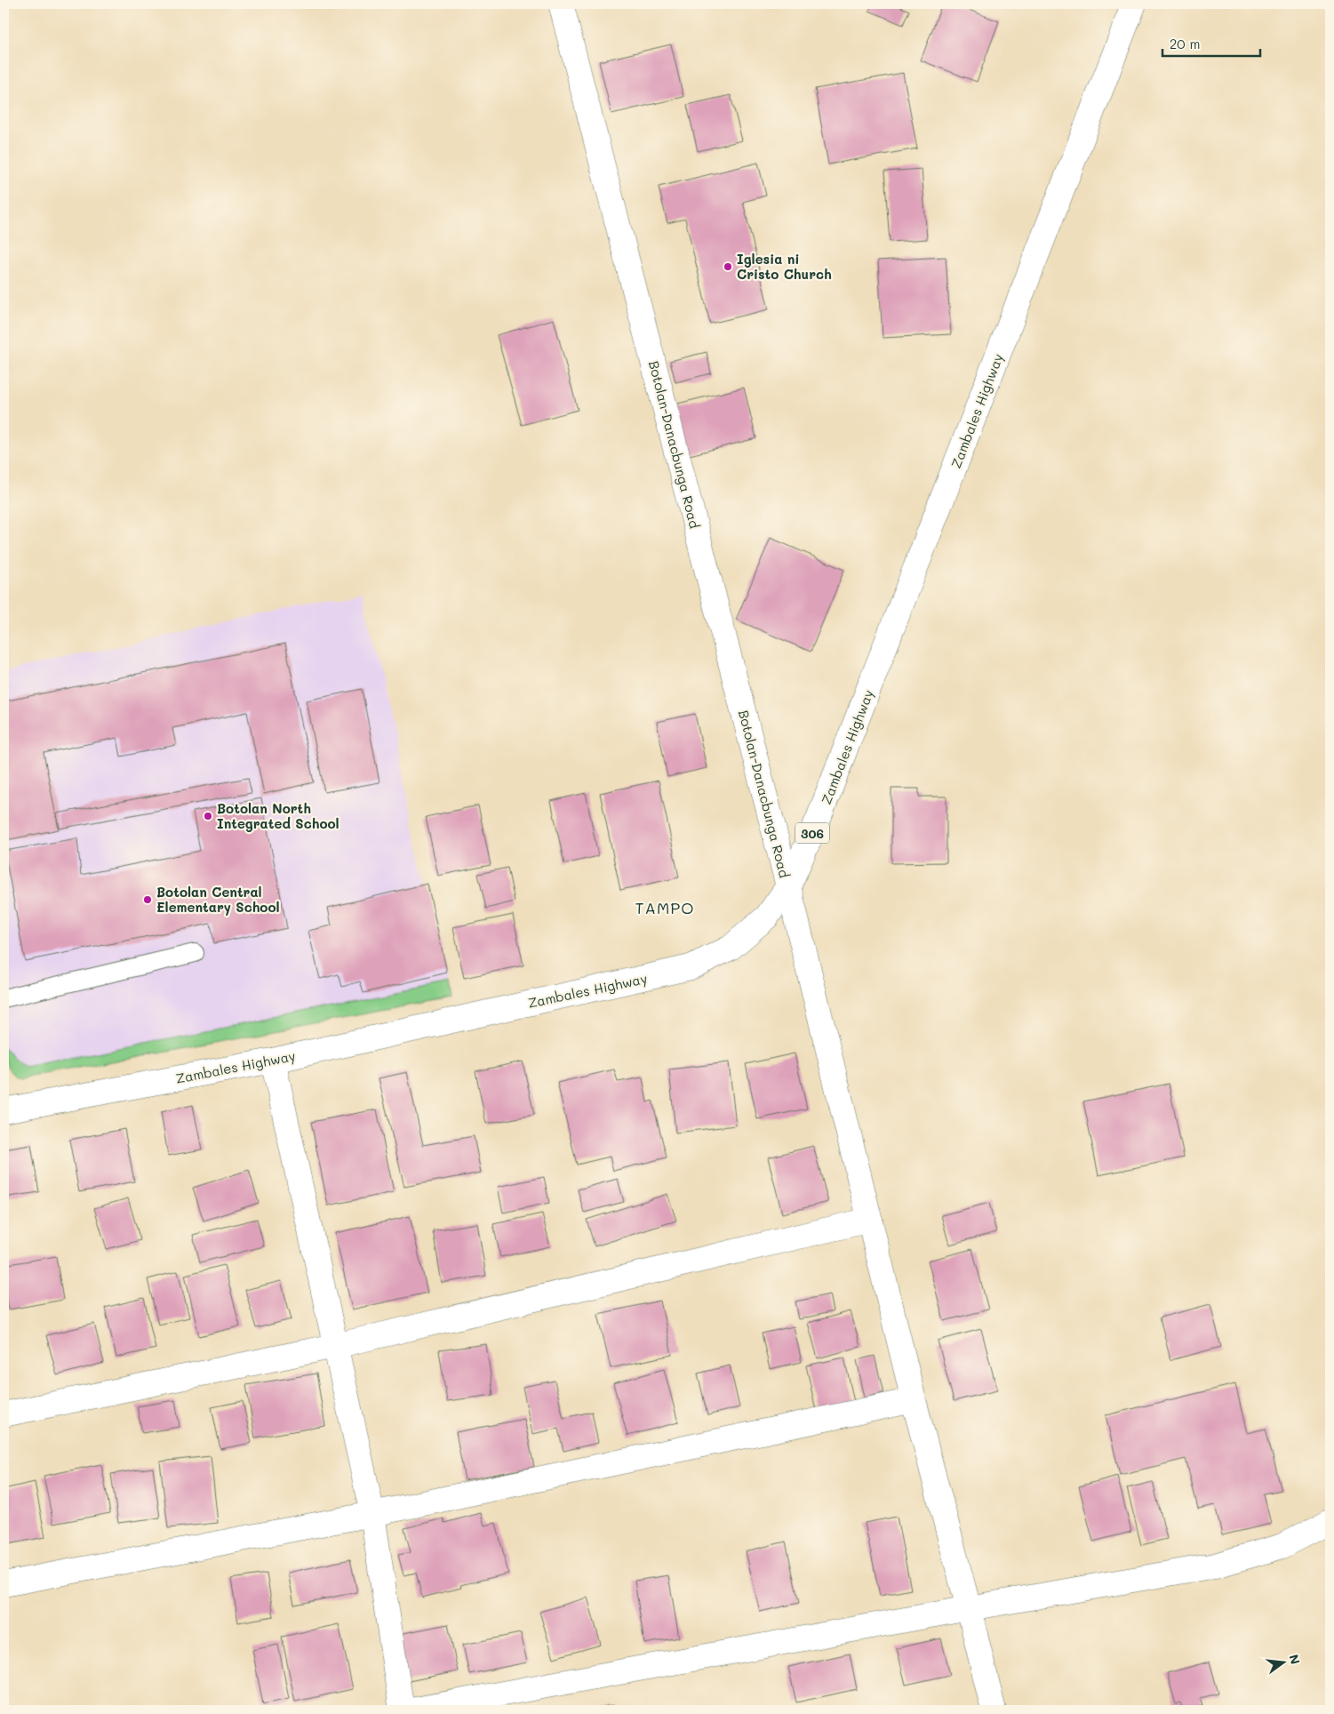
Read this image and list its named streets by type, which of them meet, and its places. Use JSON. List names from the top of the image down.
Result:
{
  "streets": {
    "street": ["Zambales Highway", "Botolan-Danacbunga Road", "306"]
  },
  "crossings": [
    ["Zambales Highway", "Botolan-Danacbunga Road"]
  ],
  "districts": ["TAMPO"],
  "places": ["Iglesia ni Cristo Church", "Botolan North Integrated School", "Botolan Central Elementary School"],
  "scale_bar": "20 m",
  "north": "right"
}
